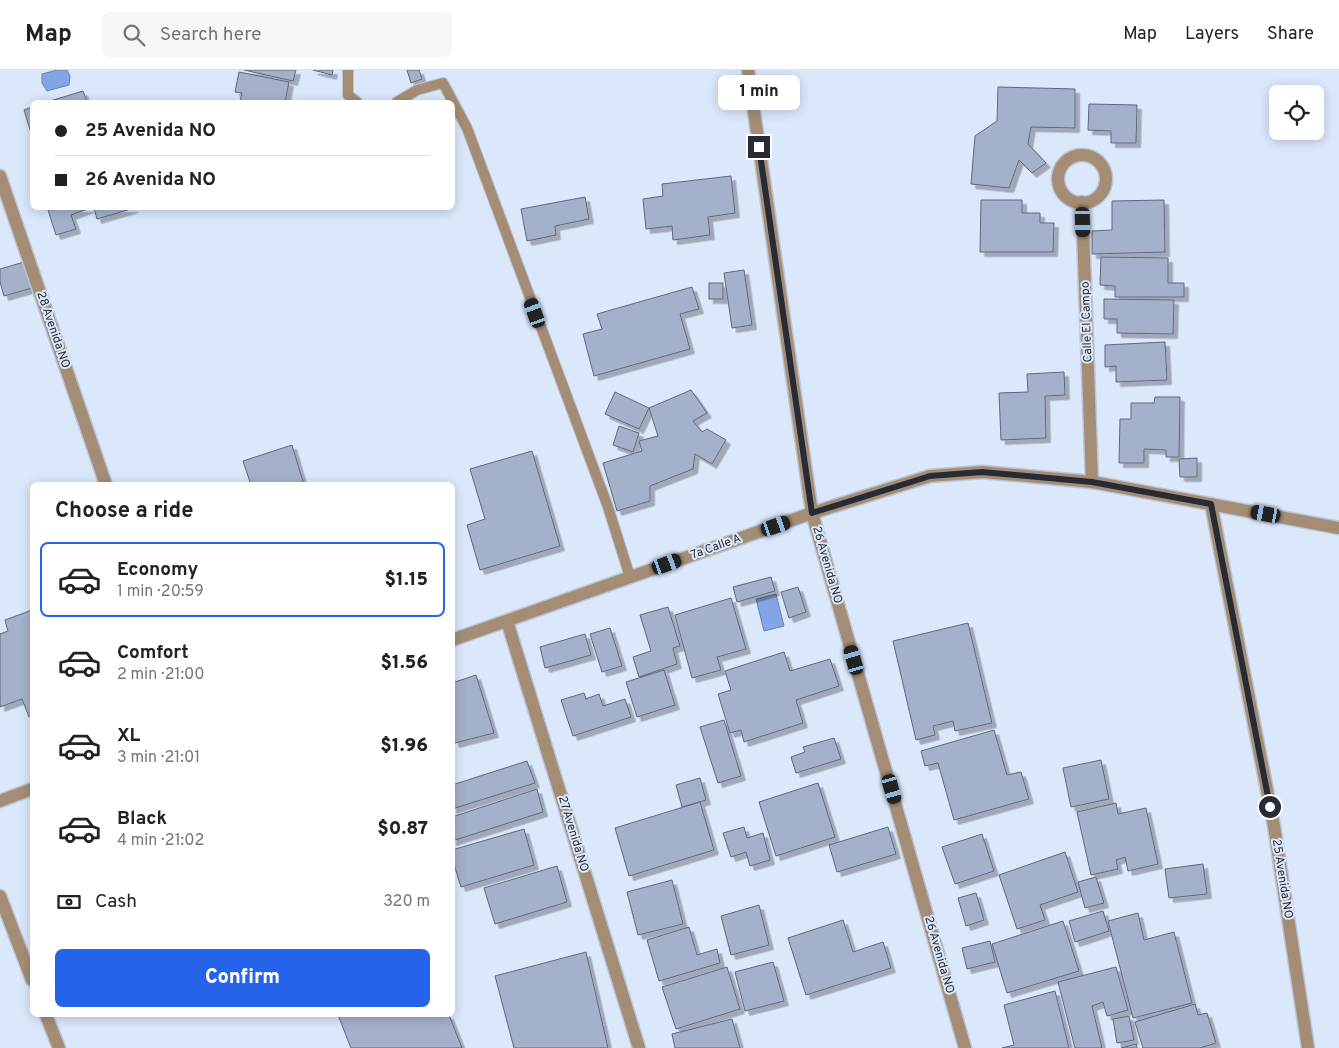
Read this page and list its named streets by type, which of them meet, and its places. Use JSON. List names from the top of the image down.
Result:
{
  "streets": {
    "street": [
      "Calle El Campo",
      "28 Avenida NO",
      "7a Calle A",
      "26 Avenida NO",
      "27 Avenida NO",
      "25 Avenida NO"
    ]
  },
  "crossings": [
    ["Calle El Campo", "7a Calle A"],
    ["7a Calle A", "26 Avenida NO"],
    ["7a Calle A", "27 Avenida NO"],
    ["7a Calle A", "25 Avenida NO"]
  ],
  "page": {
    "header": "Map",
    "search": "Search here",
    "nav": ["Map", "Layers", "Share"],
    "bubble": "1 min",
    "banner": ["25 Avenida NO", "26 Avenida NO"],
    "heading": "Choose a ride",
    "list": [
      {
        "name": "Economy",
        "note": "1 min · 20:59",
        "value": "$1.15"
      },
      {
        "name": "Comfort",
        "note": "2 min · 21:00",
        "value": "$1.56"
      },
      {
        "name": "XL",
        "note": "3 min · 21:01",
        "value": "$1.96"
      },
      {
        "name": "Black",
        "note": "4 min · 21:02",
        "value": "$0.87"
      }
    ],
    "pay": ["Cash", "320 m"],
    "buttons": "Confirm"
  }
}
